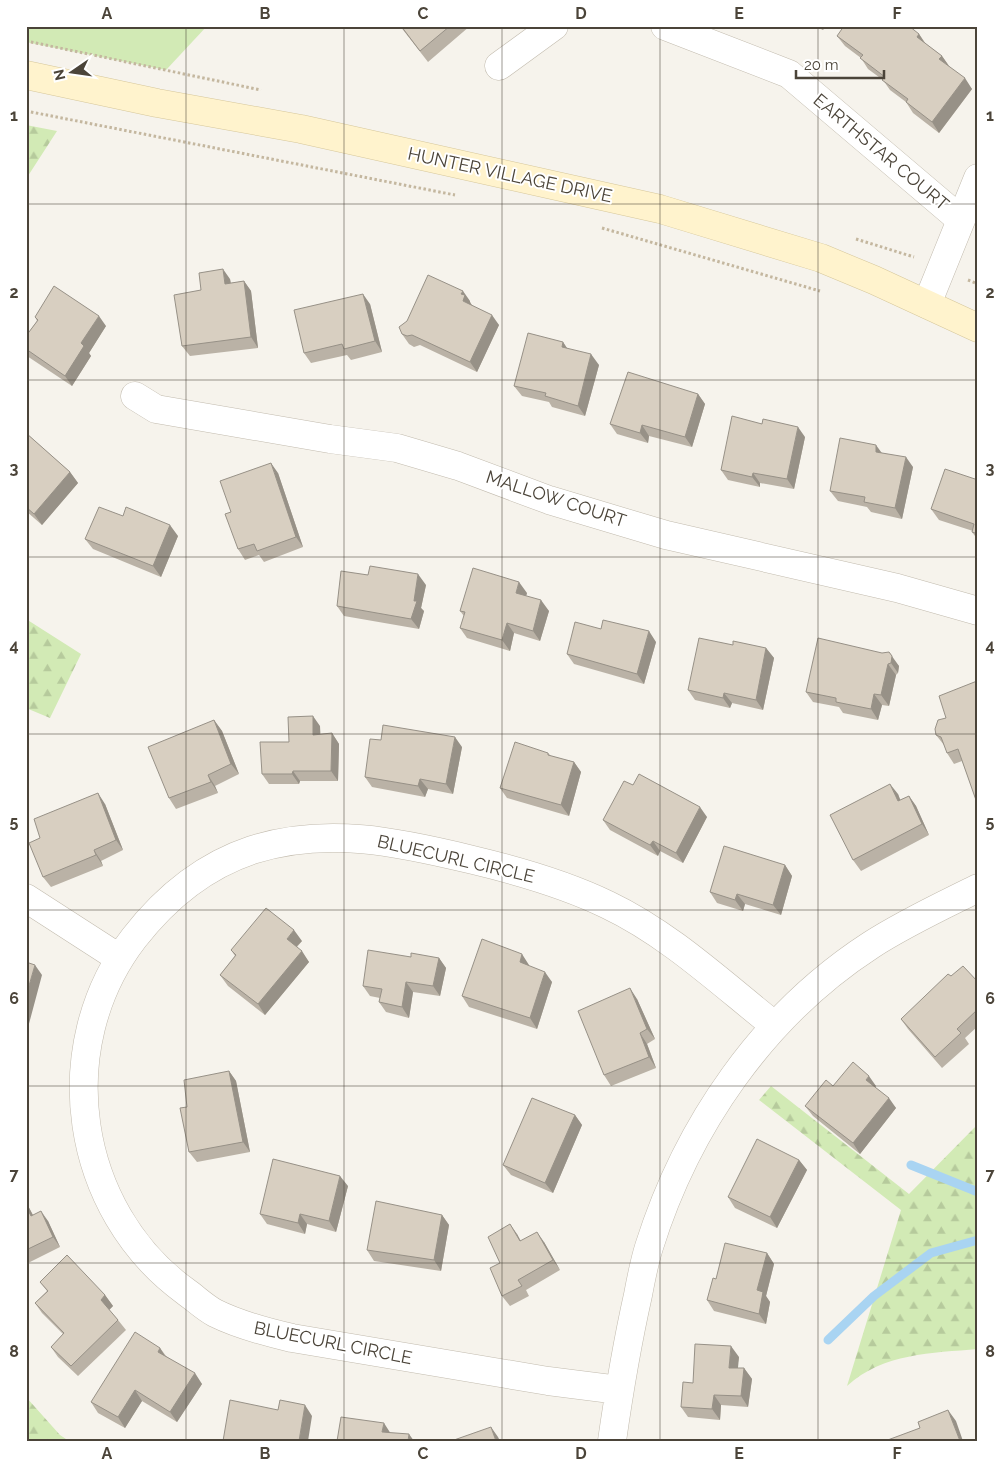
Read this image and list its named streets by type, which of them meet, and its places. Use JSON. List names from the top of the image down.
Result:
{
  "streets": {
    "street": [
      "EARTHSTAR COURT",
      "HUNTER VILLAGE DRIVE",
      "MALLOW COURT",
      "BLUECURL CIRCLE"
    ]
  },
  "scale_bar": "20 m",
  "north": "left",
  "grid": {
    "columns": [
      "A",
      "B",
      "C",
      "D",
      "E",
      "F"
    ],
    "rows": [
      "1",
      "2",
      "3",
      "4",
      "5",
      "6",
      "7",
      "8"
    ]
  }
}
